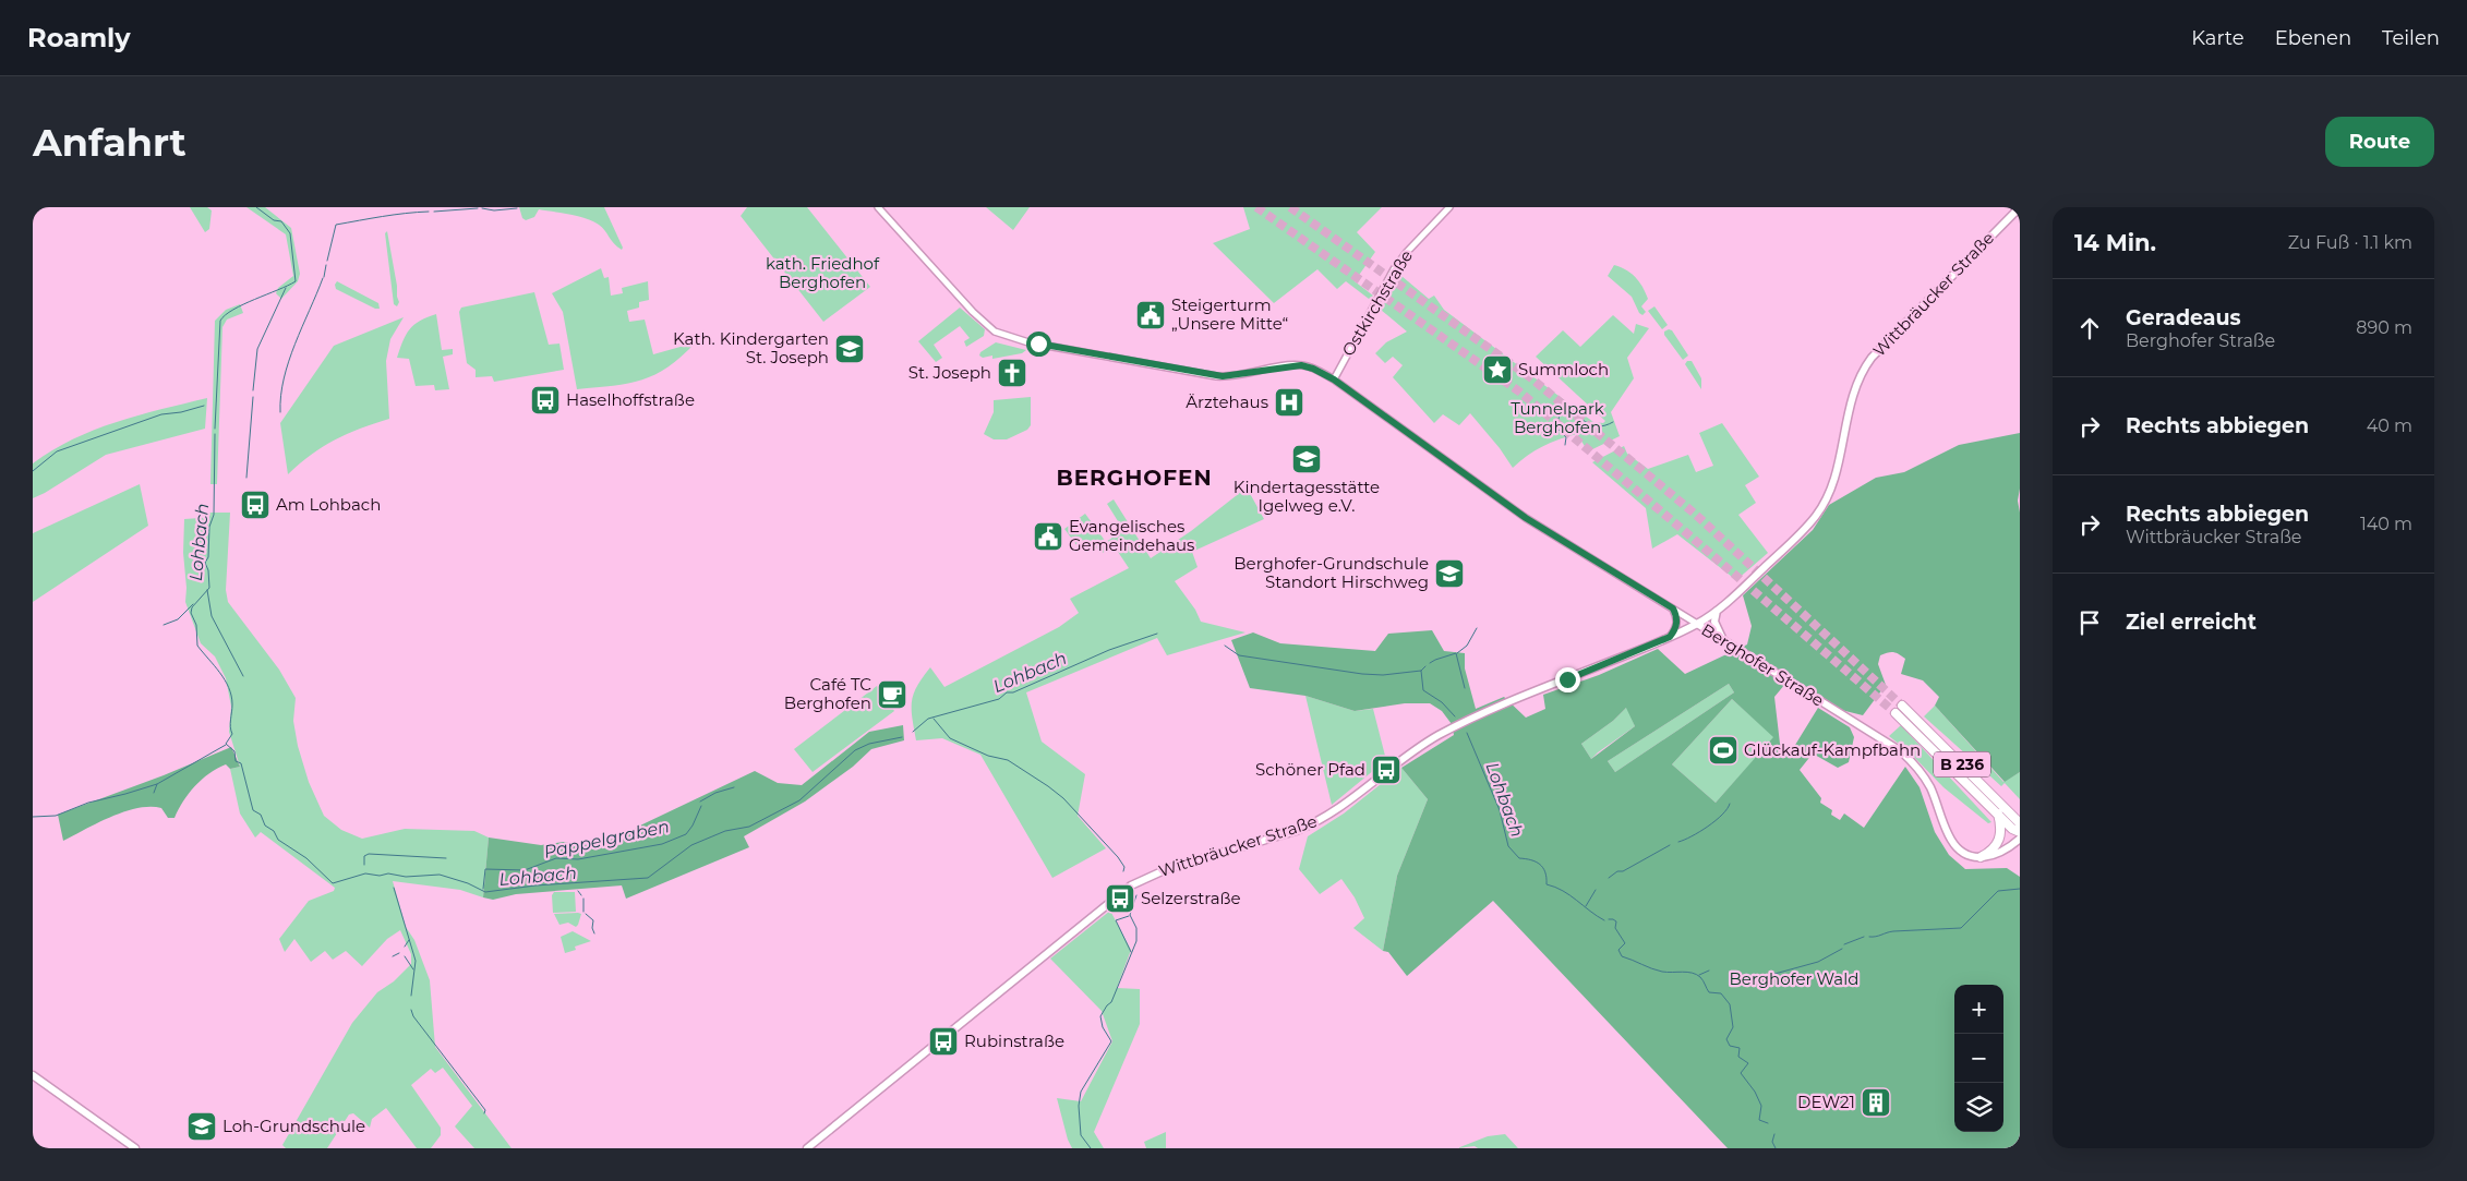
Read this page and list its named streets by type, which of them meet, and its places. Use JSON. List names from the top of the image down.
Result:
{
  "streets": {
    "highway": ["B 236"],
    "main road": ["Wittbräucker Straße", "Berghofer Straße"],
    "street": ["Ostkirchstraße"]
  },
  "crossings": [
    ["Wittbräucker Straße", "Berghofer Straße"],
    ["Ostkirchstraße", "Berghofer Straße"]
  ],
  "districts": ["BERGHOFEN"],
  "water": ["Lohbach", "Pappelgraben"],
  "parks": ["kath. Friedhof Berghofen", "Tunnelpark Berghofen", "Berghofer Wald"],
  "places": {
    "public building": ["Steigerturm „Unsere Mitte“", "Evangelisches Gemeindehaus"],
    "school or university": [
      "Kath. Kindergarten St. Joseph",
      "Kindertagesstätte Igelweg e.V.",
      "Berghofer-Grundschule Standort Hirschweg",
      "Loh-Grundschule"
    ],
    "place": ["Summloch"],
    "church": ["St. Joseph"],
    "bus stop": [
      "Haselhoffstraße",
      "Am Lohbach",
      "Schöner Pfad",
      "Selzerstraße",
      "Rubinstraße"
    ],
    "hospital": ["Ärztehaus"],
    "cafe": ["Café TC Berghofen"],
    "sports": ["Glückauf-Kampfbahn"],
    "building": ["DEW21"]
  },
  "page": {
    "header": "Roamly",
    "nav": ["Karte", "Ebenen", "Teilen"],
    "buttons": "Route",
    "title": "Anfahrt",
    "heading": ["14 Min.", "Zu Fuß · 1.1 km"],
    "list": [
      ["Geradeaus", "Berghofer Straße", "890 m"],
      ["Rechts abbiegen", "40 m"],
      ["Rechts abbiegen", "Wittbräucker Straße", "140 m"],
      "Ziel erreicht"
    ],
    "map_buttons": ["+", "−"]
  }
}
